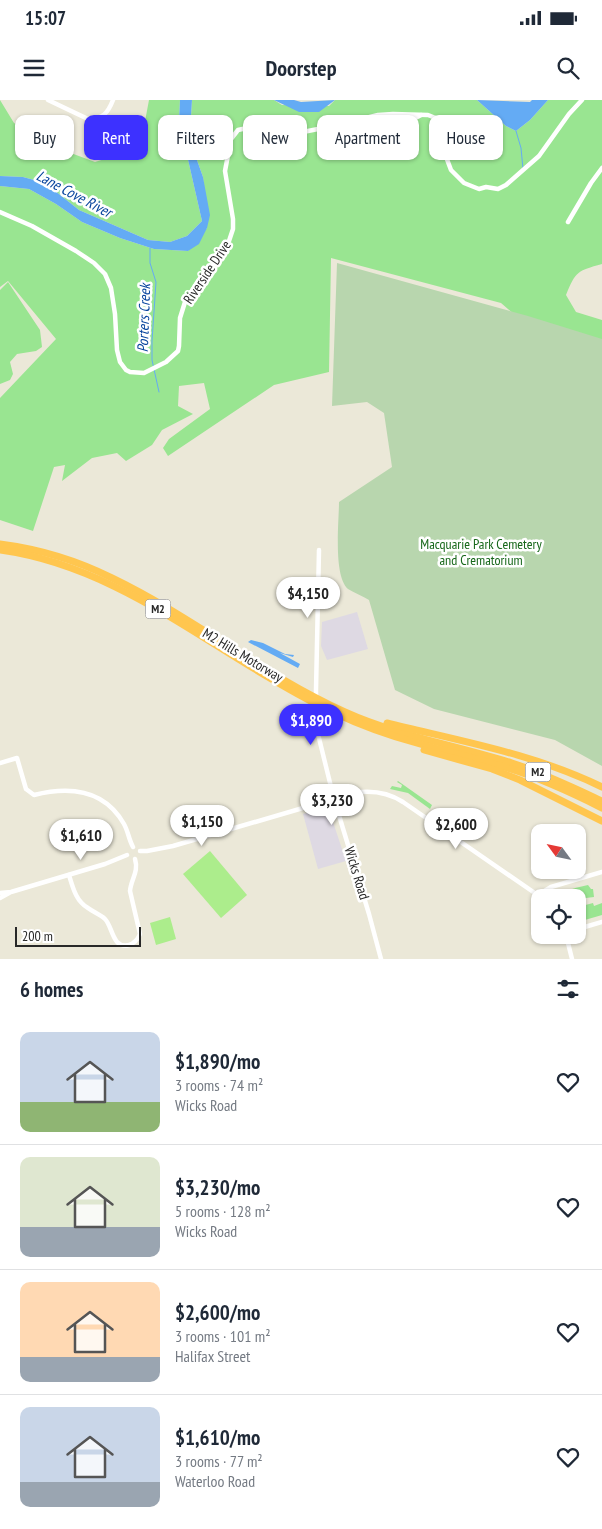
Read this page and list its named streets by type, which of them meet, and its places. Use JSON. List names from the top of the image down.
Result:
{
  "streets": {
    "highway": ["M2", "M2 Hills Motorway"],
    "street": ["Riverside Drive", "Wicks Road"]
  },
  "crossings": [
    ["M2", "M2 Hills Motorway"]
  ],
  "water": ["Lane Cove River", "Porters Creek"],
  "parks": ["Macquarie Park Cemetery and Crematorium"],
  "scale_bar": "200 m",
  "north": "top left",
  "page": {
    "status": "15:07",
    "header": "Doorstep",
    "chip": [
      "Buy",
      "Rent",
      "Filters",
      "New",
      "Apartment",
      "House"
    ],
    "price": [
      "$4,150",
      "$1,890",
      "$3,230",
      "$1,150",
      "$2,600",
      "$1,610"
    ],
    "scale": "200 m",
    "heading": "6 homes",
    "list": [
      {
        "name": "$1,890/mo",
        "note": "3 rooms · 74 m² · Wicks Road"
      },
      {
        "name": "$3,230/mo",
        "note": "5 rooms · 128 m² · Wicks Road"
      },
      {
        "name": "$2,600/mo",
        "note": "3 rooms · 101 m² · Halifax Street"
      },
      {
        "name": "$1,610/mo",
        "note": "3 rooms · 77 m² · Waterloo Road"
      }
    ]
  }
}
